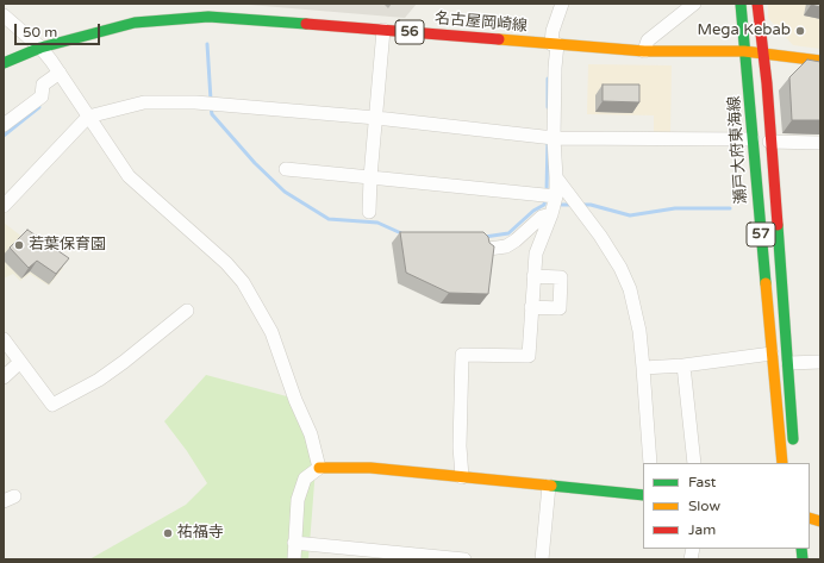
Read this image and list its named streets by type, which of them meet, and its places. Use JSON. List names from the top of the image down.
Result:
{
  "streets": {
    "main road": [
      "名古屋岡崎線",
      "56",
      "瀬戸大府東海線",
      "57"
    ]
  },
  "crossings": [
    ["名古屋岡崎線", "瀬戸大府東海線"]
  ],
  "places": ["Mega Kebab", "若葉保育園", "祐福寺"],
  "legend": ["Fast", "Slow", "Jam"],
  "scale_bar": "50 m"
}
